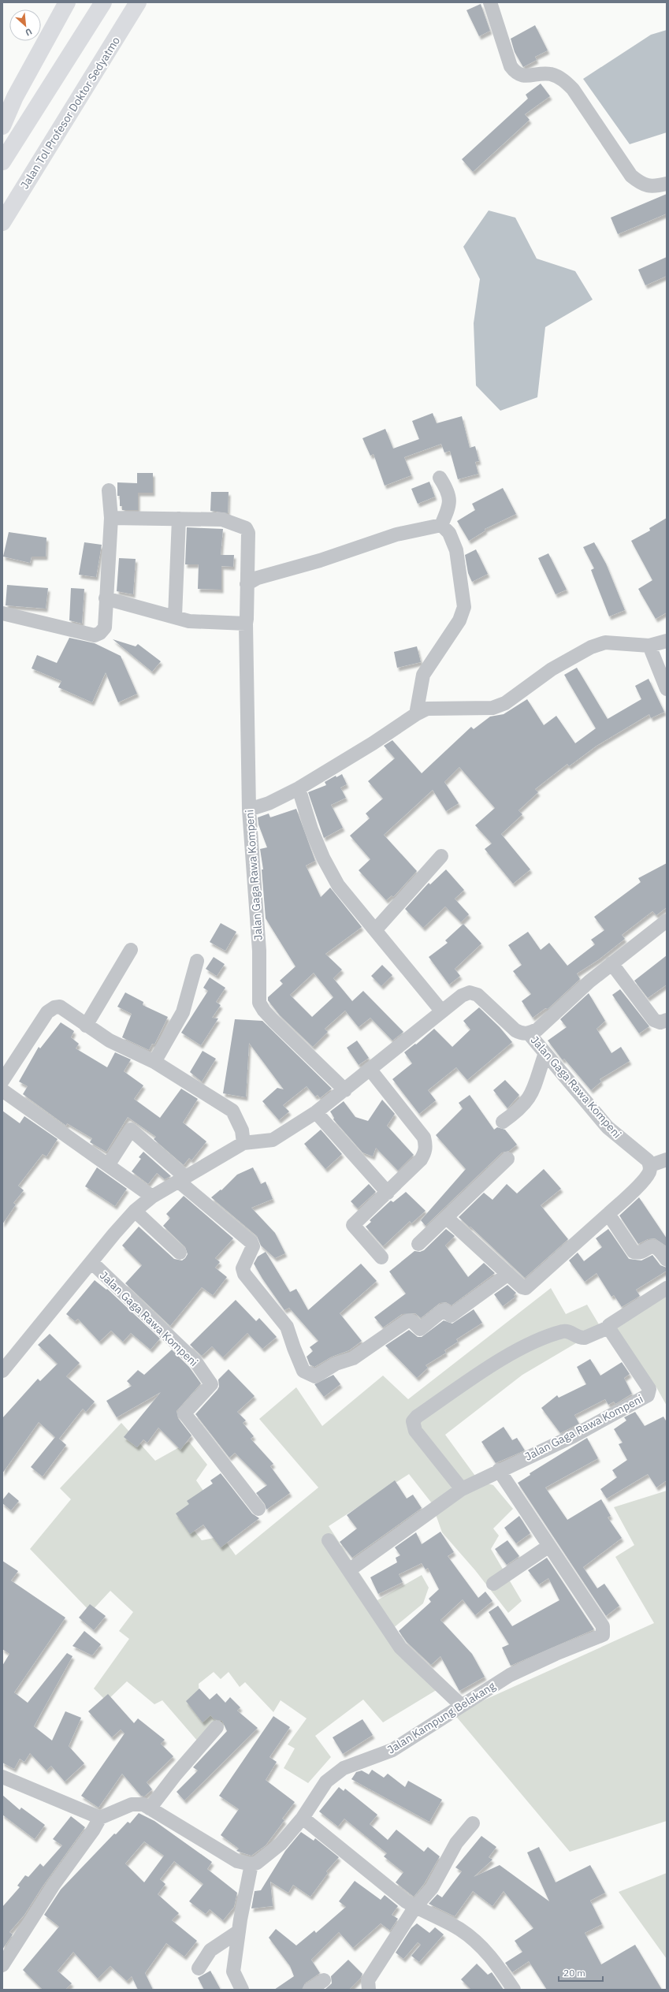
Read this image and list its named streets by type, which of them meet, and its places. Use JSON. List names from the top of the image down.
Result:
{
  "streets": {
    "highway": ["Jalan Tol Profesor Doktor Sedyatmo"],
    "street": ["Jalan Gaga Rawa Kompeni", "Jalan Kampung Belakang"]
  },
  "scale_bar": "20 m",
  "north": "bottom right"
}
